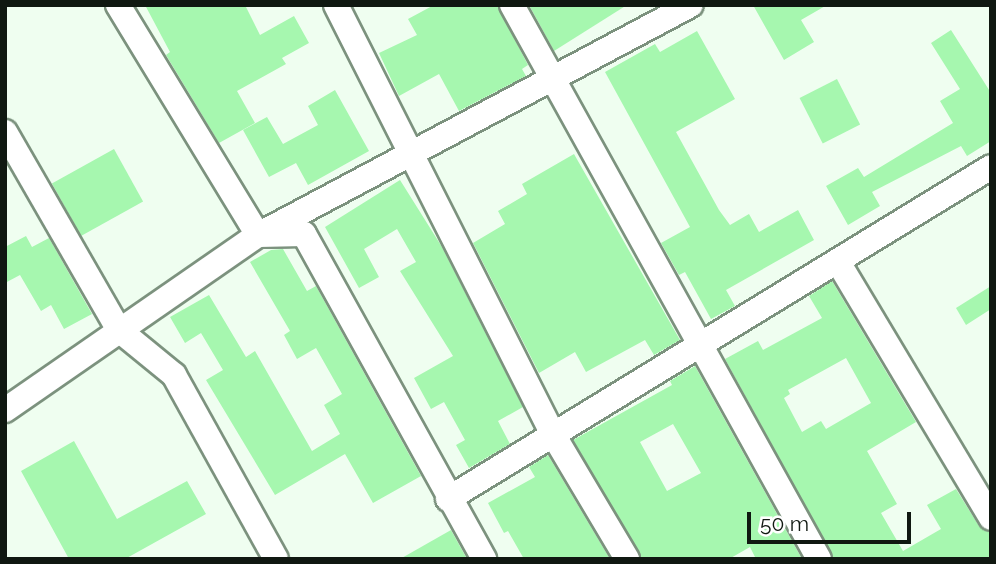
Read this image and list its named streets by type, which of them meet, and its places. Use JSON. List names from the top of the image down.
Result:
{
  "scale_bar": "50 m"
}
